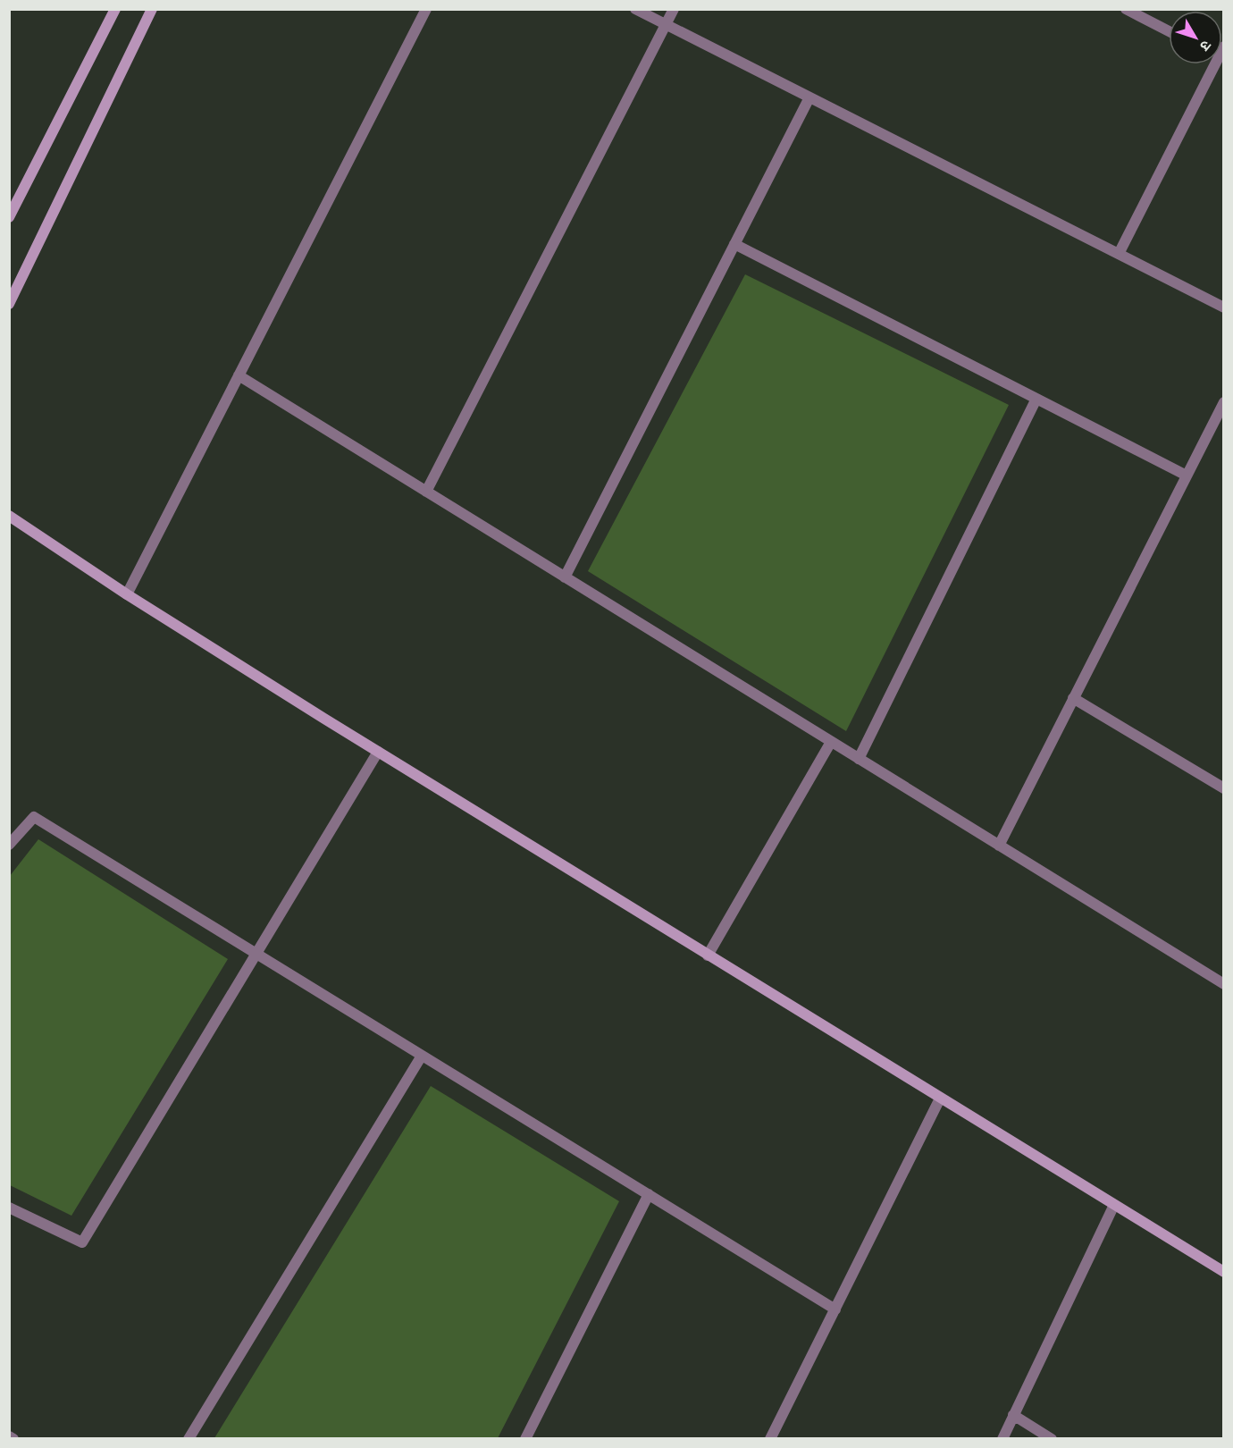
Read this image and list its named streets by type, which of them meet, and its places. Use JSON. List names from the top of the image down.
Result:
{
  "north": "bottom right"
}
